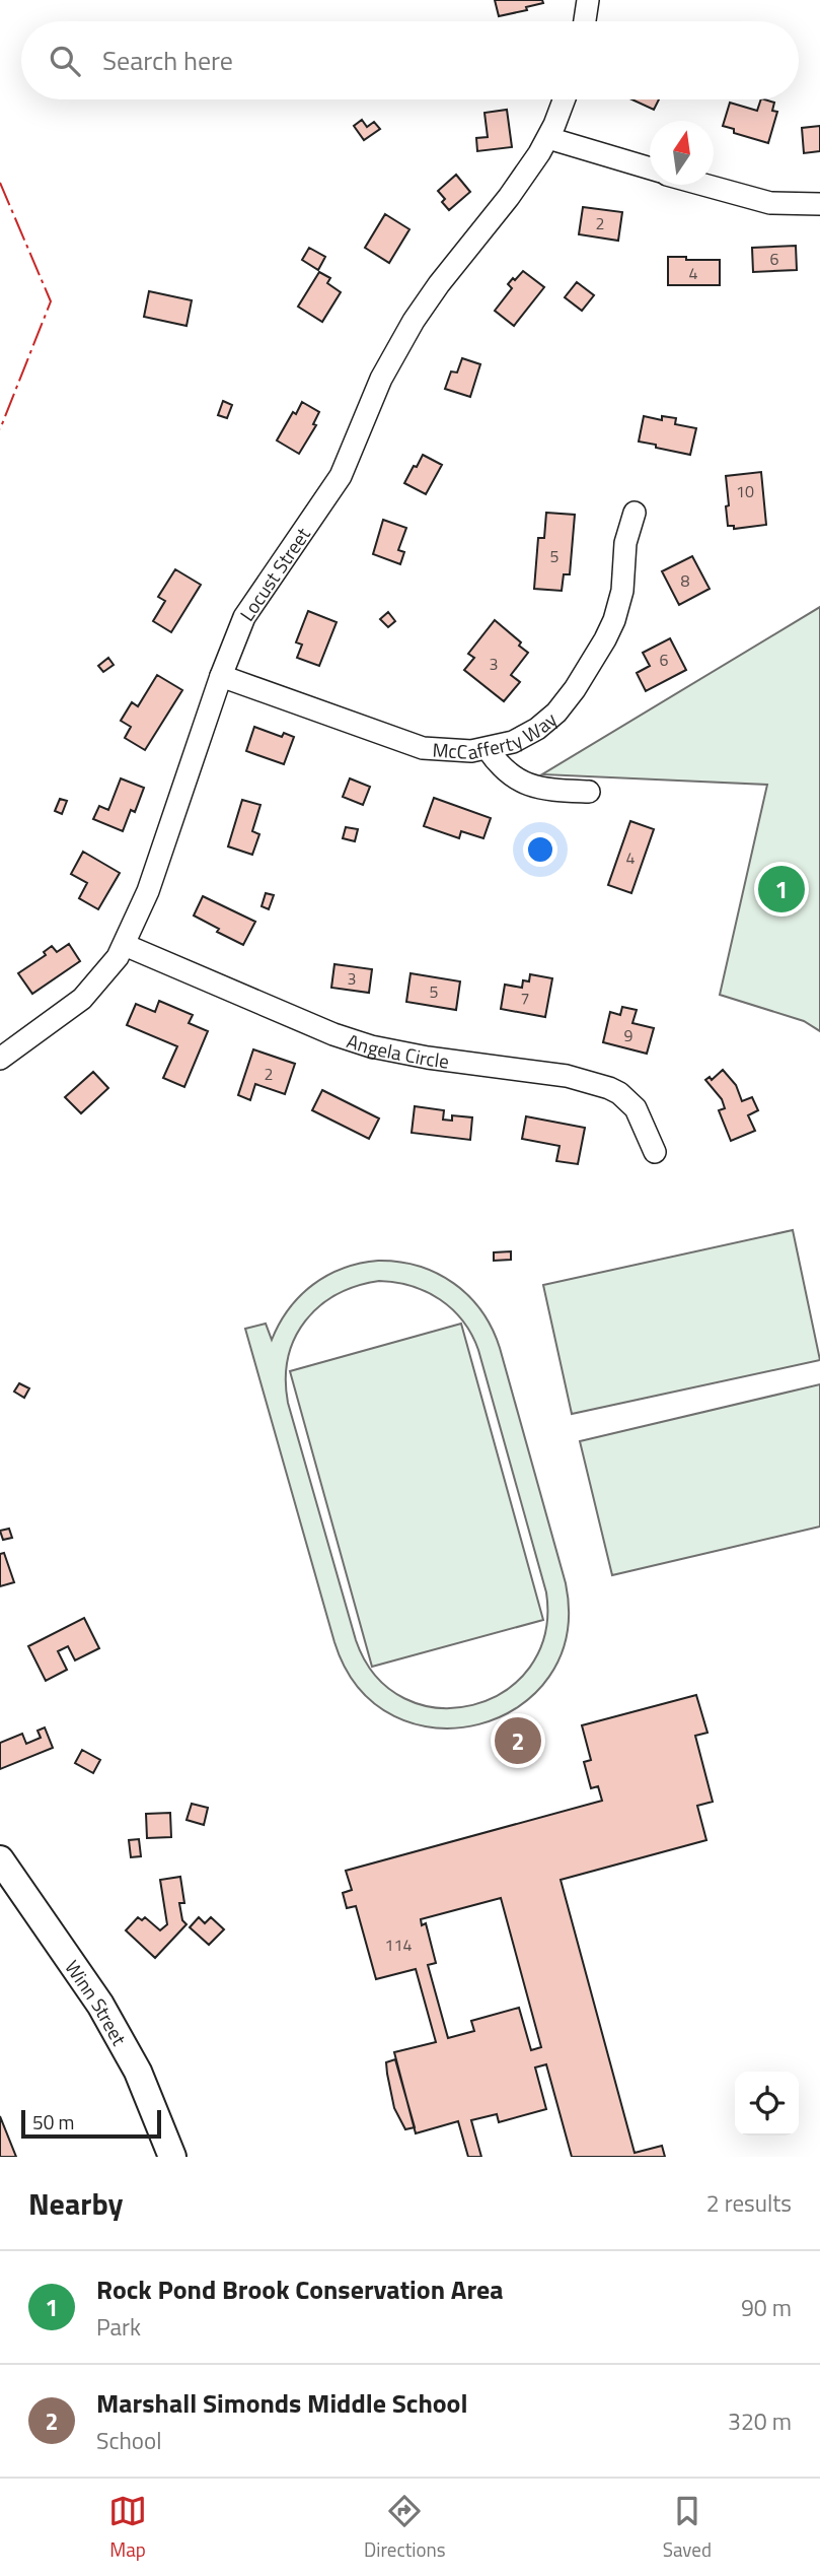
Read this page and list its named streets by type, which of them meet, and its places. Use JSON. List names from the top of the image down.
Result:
{
  "streets": {
    "main road": ["Winn Street"],
    "street": ["Locust Street", "McCafferty Way", "Angela Circle"]
  },
  "crossings": [
    ["Locust Street", "McCafferty Way"],
    ["Locust Street", "Angela Circle"]
  ],
  "house_numbers": [
    "2",
    "6",
    "4",
    "10",
    "5",
    "8",
    "6",
    "3",
    "4",
    "3",
    "5",
    "7",
    "9",
    "2",
    "114"
  ],
  "scale_bar": "50 m",
  "north": "top",
  "page": {
    "search": "Search here",
    "pins": ["1", "2"],
    "scale": "50 m",
    "heading": ["Nearby", "2 results"],
    "list": [
      {
        "mark": "1",
        "name": "Rock Pond Brook Conservation Area",
        "note": "Park",
        "value": "90 m"
      },
      {
        "mark": "2",
        "name": "Marshall Simonds Middle School",
        "note": "School",
        "value": "320 m"
      }
    ],
    "nav": ["Map", "Directions", "Saved"]
  }
}
